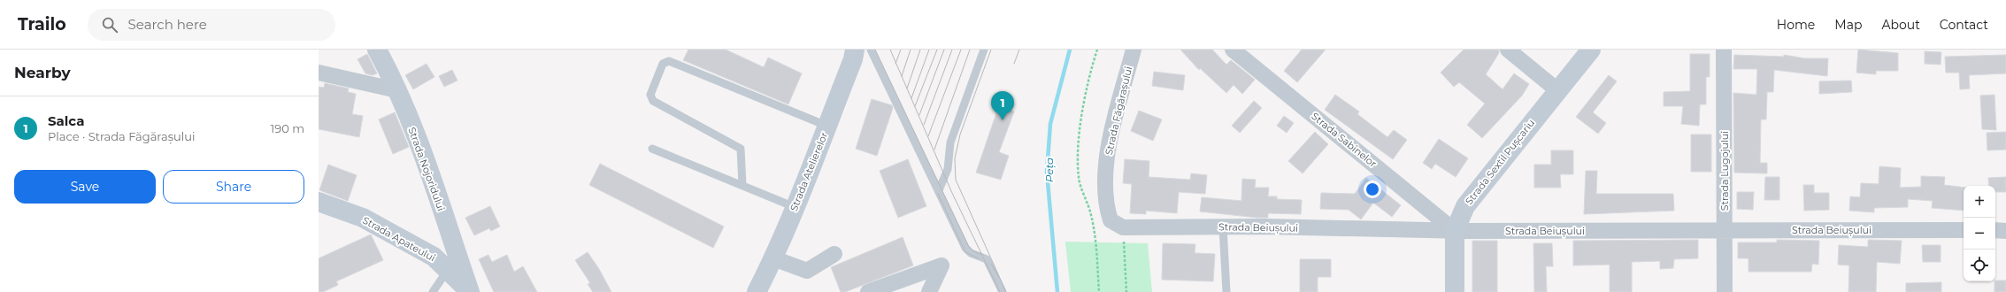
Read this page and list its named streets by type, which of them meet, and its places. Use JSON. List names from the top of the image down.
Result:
{
  "streets": {
    "main road": [
      "Strada Sextil Pușcariu",
      "Strada Nojoridului",
      "Strada Atelierelor",
      "Strada Apateului"
    ],
    "street": [
      "Strada Făgărașului",
      "Strada Sabinelor",
      "Strada Lugojului",
      "Strada Beiușului"
    ]
  },
  "crossings": [
    ["Strada Făgărașului", "Strada Beiușului"],
    ["Strada Sabinelor", "Strada Sextil Pușcariu"],
    ["Strada Sabinelor", "Strada Beiușului"],
    ["Strada Sextil Pușcariu", "Strada Beiușului"],
    ["Strada Nojoridului", "Strada Apateului"],
    ["Strada Lugojului", "Strada Beiușului"]
  ],
  "water": ["Peța"],
  "page": {
    "header": "Trailo",
    "search": "Search here",
    "nav": [
      "Home",
      "Map",
      "About",
      "Contact"
    ],
    "heading": "Nearby",
    "pins": "1",
    "list": [
      {
        "mark": "1",
        "name": "Salca",
        "note": "Place · Strada Făgărașului",
        "value": "190 m"
      }
    ],
    "buttons": ["Save", "Share"],
    "map_buttons": ["+", "−"]
  }
}
